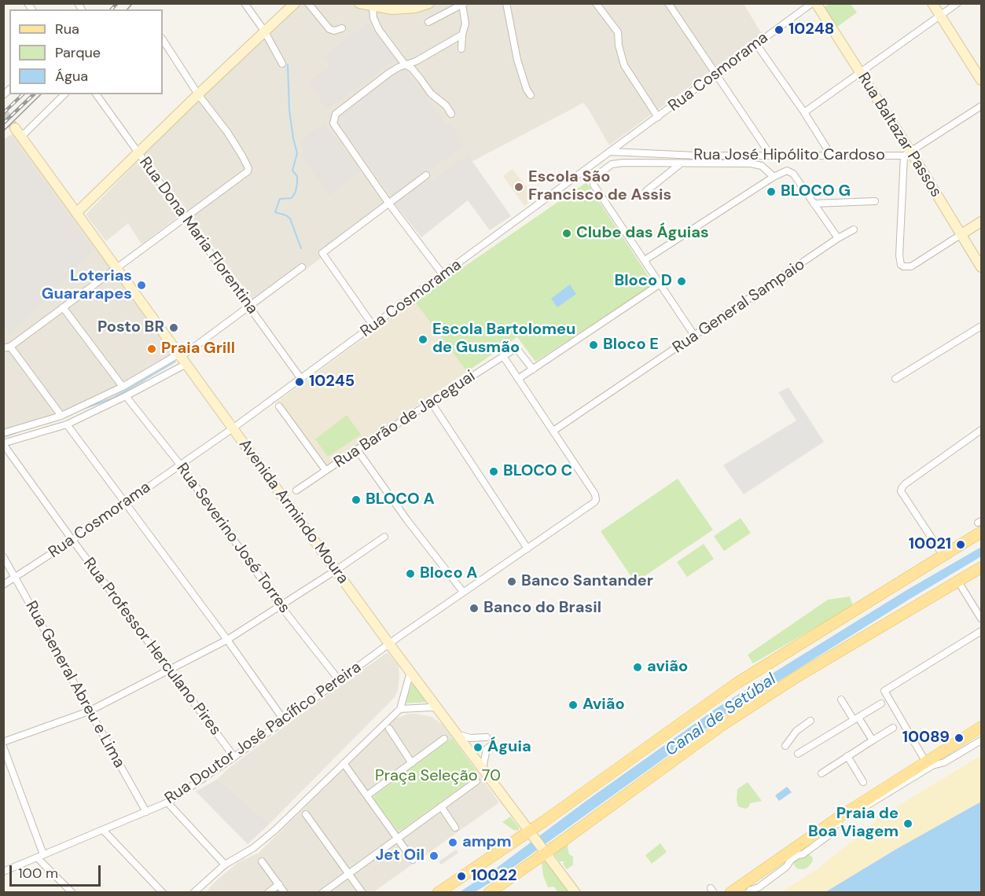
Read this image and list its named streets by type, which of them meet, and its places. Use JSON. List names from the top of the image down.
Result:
{
  "streets": {
    "main road": ["Rua Baltazar Passos", "Avenida Armindo Moura"],
    "street": [
      "Rua Cosmorama",
      "Rua José Hipólito Cardoso",
      "Rua Dona Maria Florentina",
      "Rua General Sampaio",
      "Rua Barão de Jaceguai",
      "Rua Severino José Torres",
      "Rua Professor Herculano Pires",
      "Rua General Abreu e Lima",
      "Rua Doutor José Pacífico Pereira"
    ]
  },
  "crossings": [
    ["Rua Cosmorama", "Rua José Hipólito Cardoso"],
    ["Rua Cosmorama", "Rua Dona Maria Florentina"],
    ["Rua Cosmorama", "Avenida Armindo Moura"],
    ["Rua Cosmorama", "Rua Severino José Torres"],
    ["Rua Cosmorama", "Rua Professor Herculano Pires"],
    ["Rua Cosmorama", "Rua General Abreu e Lima"],
    ["Rua Baltazar Passos", "Rua José Hipólito Cardoso"],
    ["Avenida Armindo Moura", "Rua Doutor José Pacífico Pereira"],
    ["Rua Severino José Torres", "Rua Doutor José Pacífico Pereira"],
    ["Rua Professor Herculano Pires", "Rua Doutor José Pacífico Pereira"],
    ["Rua General Abreu e Lima", "Rua Doutor José Pacífico Pereira"]
  ],
  "water": ["Canal de Setúbal"],
  "parks": ["Praça Seleção 70"],
  "places": [
    "10248",
    "Escola São Francisco de Assis",
    "BLOCO G",
    "Clube das Águias",
    "Bloco D",
    "Loterias Guararapes",
    "Posto BR",
    "Escola Bartolomeu de Gusmão",
    "Bloco E",
    "Praia Grill",
    "10245",
    "BLOCO C",
    "BLOCO A",
    "10021",
    "Bloco A",
    "Banco Santander",
    "Banco do Brasil",
    "avião",
    "Avião",
    "10089",
    "Águia",
    "Praia de Boa Viagem",
    "ampm",
    "Jet Oil",
    "10022"
  ],
  "legend": ["Rua", "Parque", "Água"],
  "scale_bar": "100 m"
}
